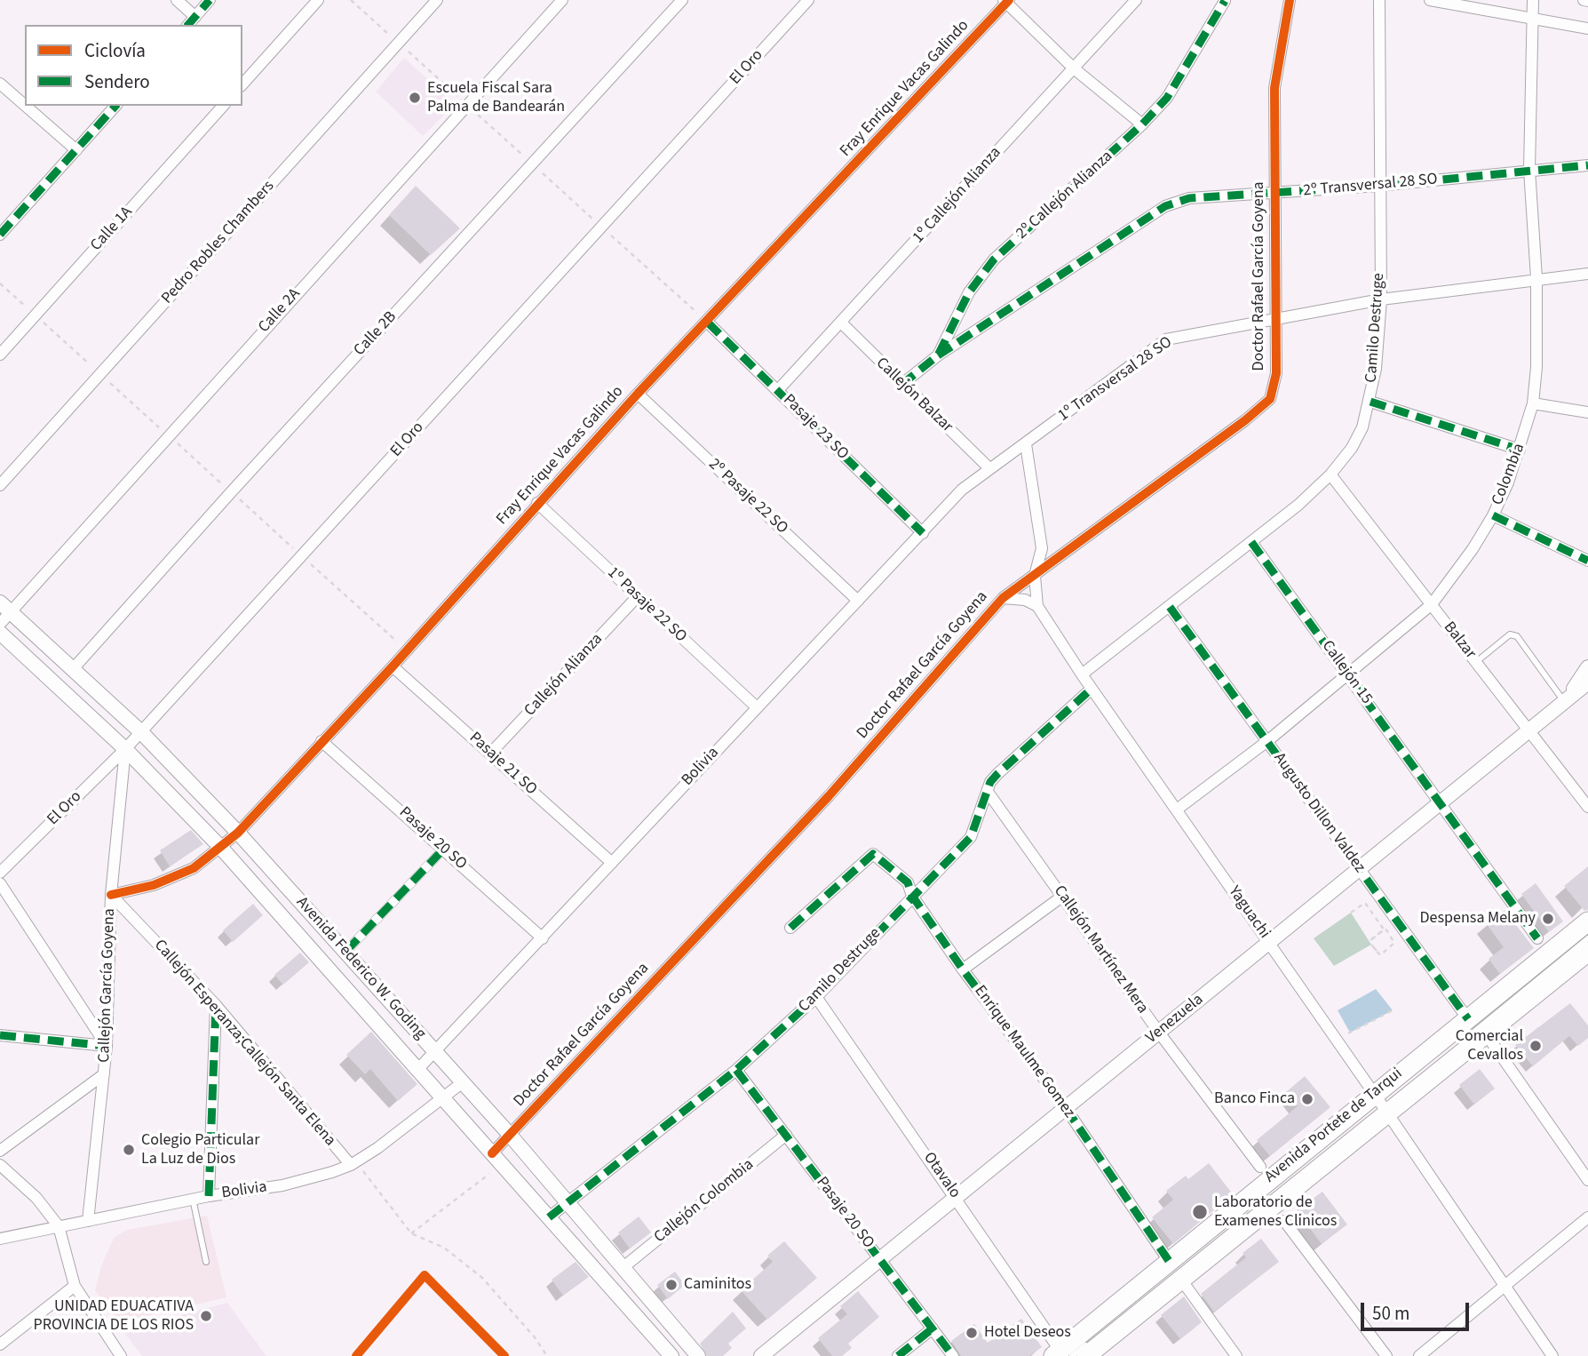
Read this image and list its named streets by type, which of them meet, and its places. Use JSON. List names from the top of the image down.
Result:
{
  "streets": {
    "main road": ["Avenida Portete de Tarqui"],
    "street": [
      "El Oro",
      "Fray Enrique Vacas Galindo",
      "2º Transversal 28 SO",
      "1º Callejón Alianza",
      "2º Callejón Alianza",
      "Calle 1A",
      "Pedro Robles Chambers",
      "Doctor Rafael García Goyena",
      "Calle 2A",
      "Camilo Destruge",
      "Calle 2B",
      "1º Transversal 28 SO",
      "Callejón Balzar",
      "Pasaje 23 SO",
      "Colombia",
      "2º Pasaje 22 SO",
      "1º Pasaje 22 SO",
      "Balzar",
      "Callejón 15",
      "Callejón Alianza",
      "Pasaje 21 SO",
      "Bolivia",
      "Augusto Dillon Valdez",
      "Pasaje 20 SO",
      "Yaguachi",
      "Callejón Martínez Mera",
      "Avenida Federico W. Goding",
      "Callejón García Goyena",
      "Venezuela",
      "Callejón Esperanza;Callejón Santa Elena",
      "Enrique Maulme Gomez",
      "Otavalo",
      "Callejón Colombia"
    ]
  },
  "crossings": [
    ["El Oro", "Avenida Federico W. Goding"],
    ["El Oro", "Callejón García Goyena"],
    ["Fray Enrique Vacas Galindo", "Pasaje 23 SO"],
    ["Fray Enrique Vacas Galindo", "2º Pasaje 22 SO"],
    ["Fray Enrique Vacas Galindo", "1º Pasaje 22 SO"],
    ["Fray Enrique Vacas Galindo", "Pasaje 21 SO"],
    ["Fray Enrique Vacas Galindo", "Pasaje 20 SO"],
    ["Fray Enrique Vacas Galindo", "Avenida Federico W. Goding"],
    ["Fray Enrique Vacas Galindo", "Callejón García Goyena"],
    ["Fray Enrique Vacas Galindo", "Callejón Esperanza;Callejón Santa Elena"],
    ["2º Transversal 28 SO", "2º Callejón Alianza"],
    ["2º Transversal 28 SO", "Doctor Rafael García Goyena"],
    ["2º Transversal 28 SO", "Camilo Destruge"],
    ["2º Transversal 28 SO", "Colombia"],
    ["1º Callejón Alianza", "Callejón Balzar"],
    ["1º Callejón Alianza", "Pasaje 23 SO"],
    ["2º Callejón Alianza", "Callejón Balzar"],
    ["Doctor Rafael García Goyena", "1º Transversal 28 SO"],
    ["Doctor Rafael García Goyena", "Yaguachi"],
    ["Doctor Rafael García Goyena", "Avenida Federico W. Goding"],
    ["Calle 2A", "Avenida Federico W. Goding"],
    ["Camilo Destruge", "1º Transversal 28 SO"],
    ["Camilo Destruge", "Balzar"],
    ["Camilo Destruge", "Callejón 15"],
    ["Camilo Destruge", "Augusto Dillon Valdez"],
    ["Camilo Destruge", "Pasaje 20 SO"],
    ["Camilo Destruge", "Yaguachi"],
    ["Camilo Destruge", "Callejón Martínez Mera"],
    ["Camilo Destruge", "Avenida Federico W. Goding"],
    ["Camilo Destruge", "Enrique Maulme Gomez"],
    ["Camilo Destruge", "Otavalo"],
    ["Calle 2B", "Avenida Federico W. Goding"],
    ["1º Transversal 28 SO", "Callejón Balzar"],
    ["1º Transversal 28 SO", "Colombia"],
    ["1º Transversal 28 SO", "Bolivia"],
    ["1º Transversal 28 SO", "Yaguachi"],
    ["Callejón Balzar", "Bolivia"],
    ["Pasaje 23 SO", "Bolivia"],
    ["Colombia", "Balzar"],
    ["Colombia", "Callejón 15"],
    ["Colombia", "Augusto Dillon Valdez"],
    ["Colombia", "Yaguachi"],
    ["2º Pasaje 22 SO", "Bolivia"],
    ["1º Pasaje 22 SO", "Callejón Alianza"],
    ["1º Pasaje 22 SO", "Bolivia"],
    ["Balzar", "Venezuela"],
    ["Callejón 15", "Venezuela"],
    ["Callejón Alianza", "Pasaje 21 SO"],
    ["Pasaje 21 SO", "Bolivia"],
    ["Bolivia", "Pasaje 20 SO"],
    ["Bolivia", "Avenida Federico W. Goding"],
    ["Bolivia", "Callejón García Goyena"],
    ["Bolivia", "Callejón Esperanza;Callejón Santa Elena"],
    ["Augusto Dillon Valdez", "Venezuela"],
    ["Augusto Dillon Valdez", "Avenida Portete de Tarqui"],
    ["Pasaje 20 SO", "Venezuela"],
    ["Pasaje 20 SO", "Callejón Colombia"],
    ["Yaguachi", "Venezuela"],
    ["Yaguachi", "Avenida Portete de Tarqui"],
    ["Callejón Martínez Mera", "Venezuela"],
    ["Avenida Federico W. Goding", "Callejón García Goyena"],
    ["Avenida Federico W. Goding", "Callejón Colombia"],
    ["Callejón García Goyena", "Callejón Esperanza;Callejón Santa Elena"],
    ["Venezuela", "Enrique Maulme Gomez"],
    ["Venezuela", "Otavalo"],
    ["Enrique Maulme Gomez", "Avenida Portete de Tarqui"],
    ["Avenida Portete de Tarqui", "Otavalo"]
  ],
  "places": [
    "Escuela Fiscal Sara Palma de Bandearán",
    "Despensa Melany",
    "Comercial Cevallos",
    "Banco Finca",
    "Colegio Particular La Luz de Dios",
    "Laboratorio de Examenes Clinicos",
    "Caminitos",
    "UNIDAD EDUACATIVA PROVINCIA DE LOS RIOS",
    "Hotel Deseos"
  ],
  "legend": ["Ciclovía", "Sendero"],
  "scale_bar": "50 m"
}
